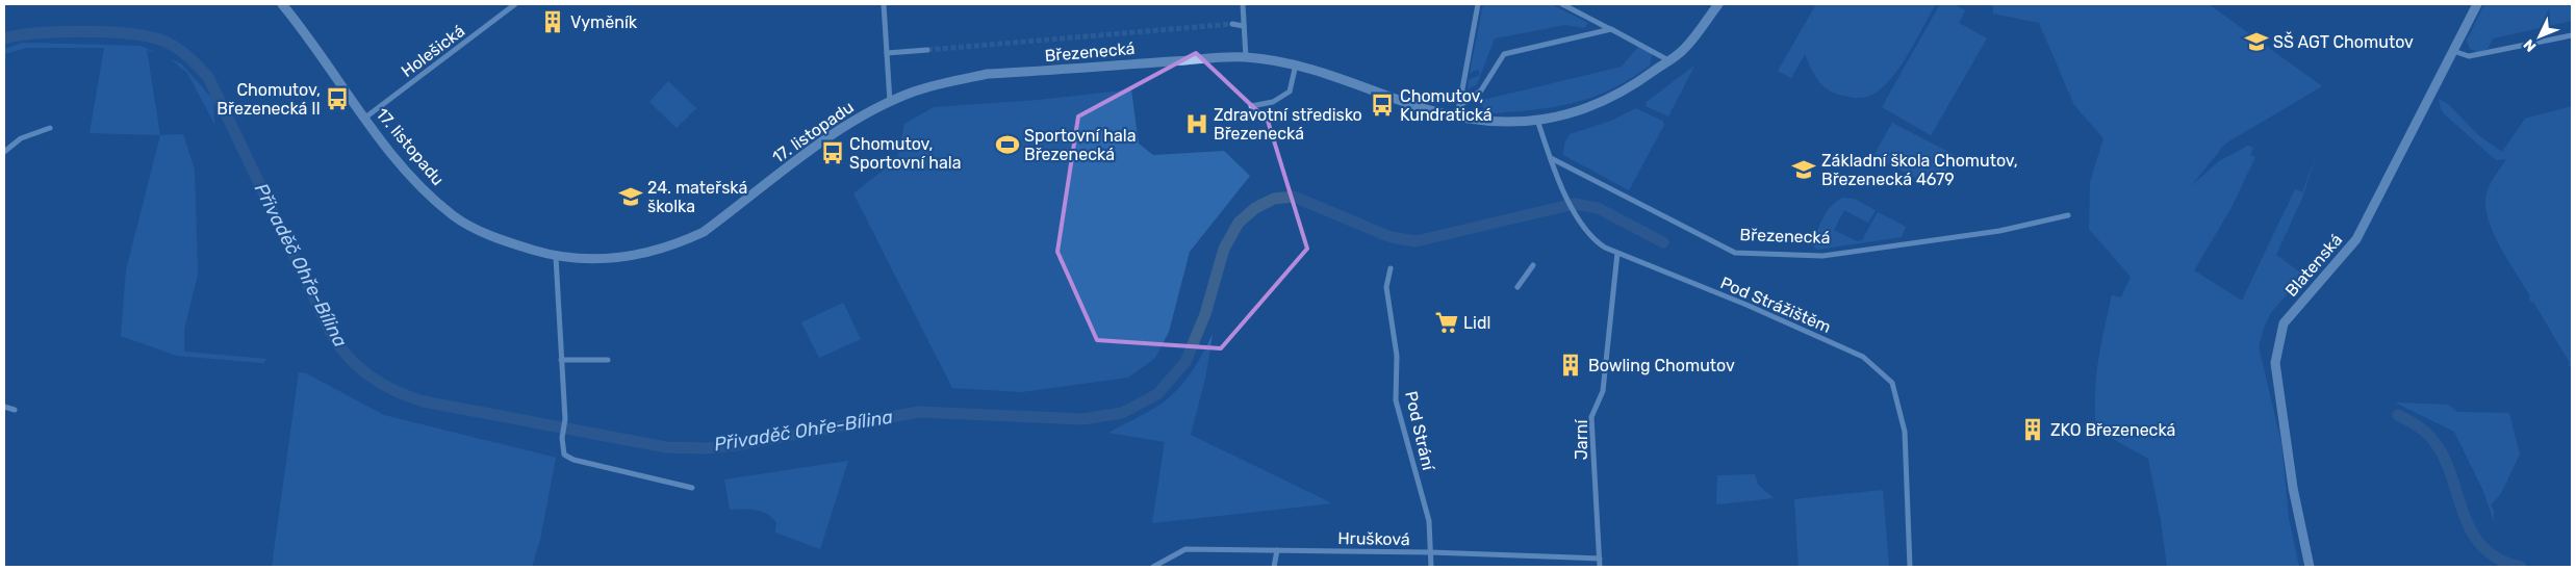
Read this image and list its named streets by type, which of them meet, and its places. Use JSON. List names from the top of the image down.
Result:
{
  "streets": {
    "street": [
      "Holešická",
      "Březenecká",
      "17. listopadu",
      "Blatenská",
      "Pod Strážištěm",
      "Pod Strání",
      "Jarní",
      "Hrušková"
    ]
  },
  "crossings": [
    ["Holešická", "17. listopadu"],
    ["Březenecká", "17. listopadu"],
    ["Březenecká", "Pod Strážištěm"],
    ["Pod Strážištěm", "Jarní"],
    ["Pod Strání", "Hrušková"],
    ["Jarní", "Hrušková"]
  ],
  "water": ["Přivaděč Ohře-Bílina"],
  "places": {
    "building": ["Vyměník", "Bowling Chomutov", "ZKO Březenecká"],
    "school or university": ["SŠ AGT Chomutov", "Základní škola Chomutov, Březenecká 4679", "24. mateřská školka"],
    "bus stop": ["Chomutov, Březenecká II", "Chomutov, Kundratická", "Chomutov, Sportovní hala"],
    "hospital": ["Zdravotní středisko Březenecká"],
    "sports": ["Sportovní hala Březenecká"],
    "supermarket": ["Lidl"]
  },
  "north": "bottom left"
}
